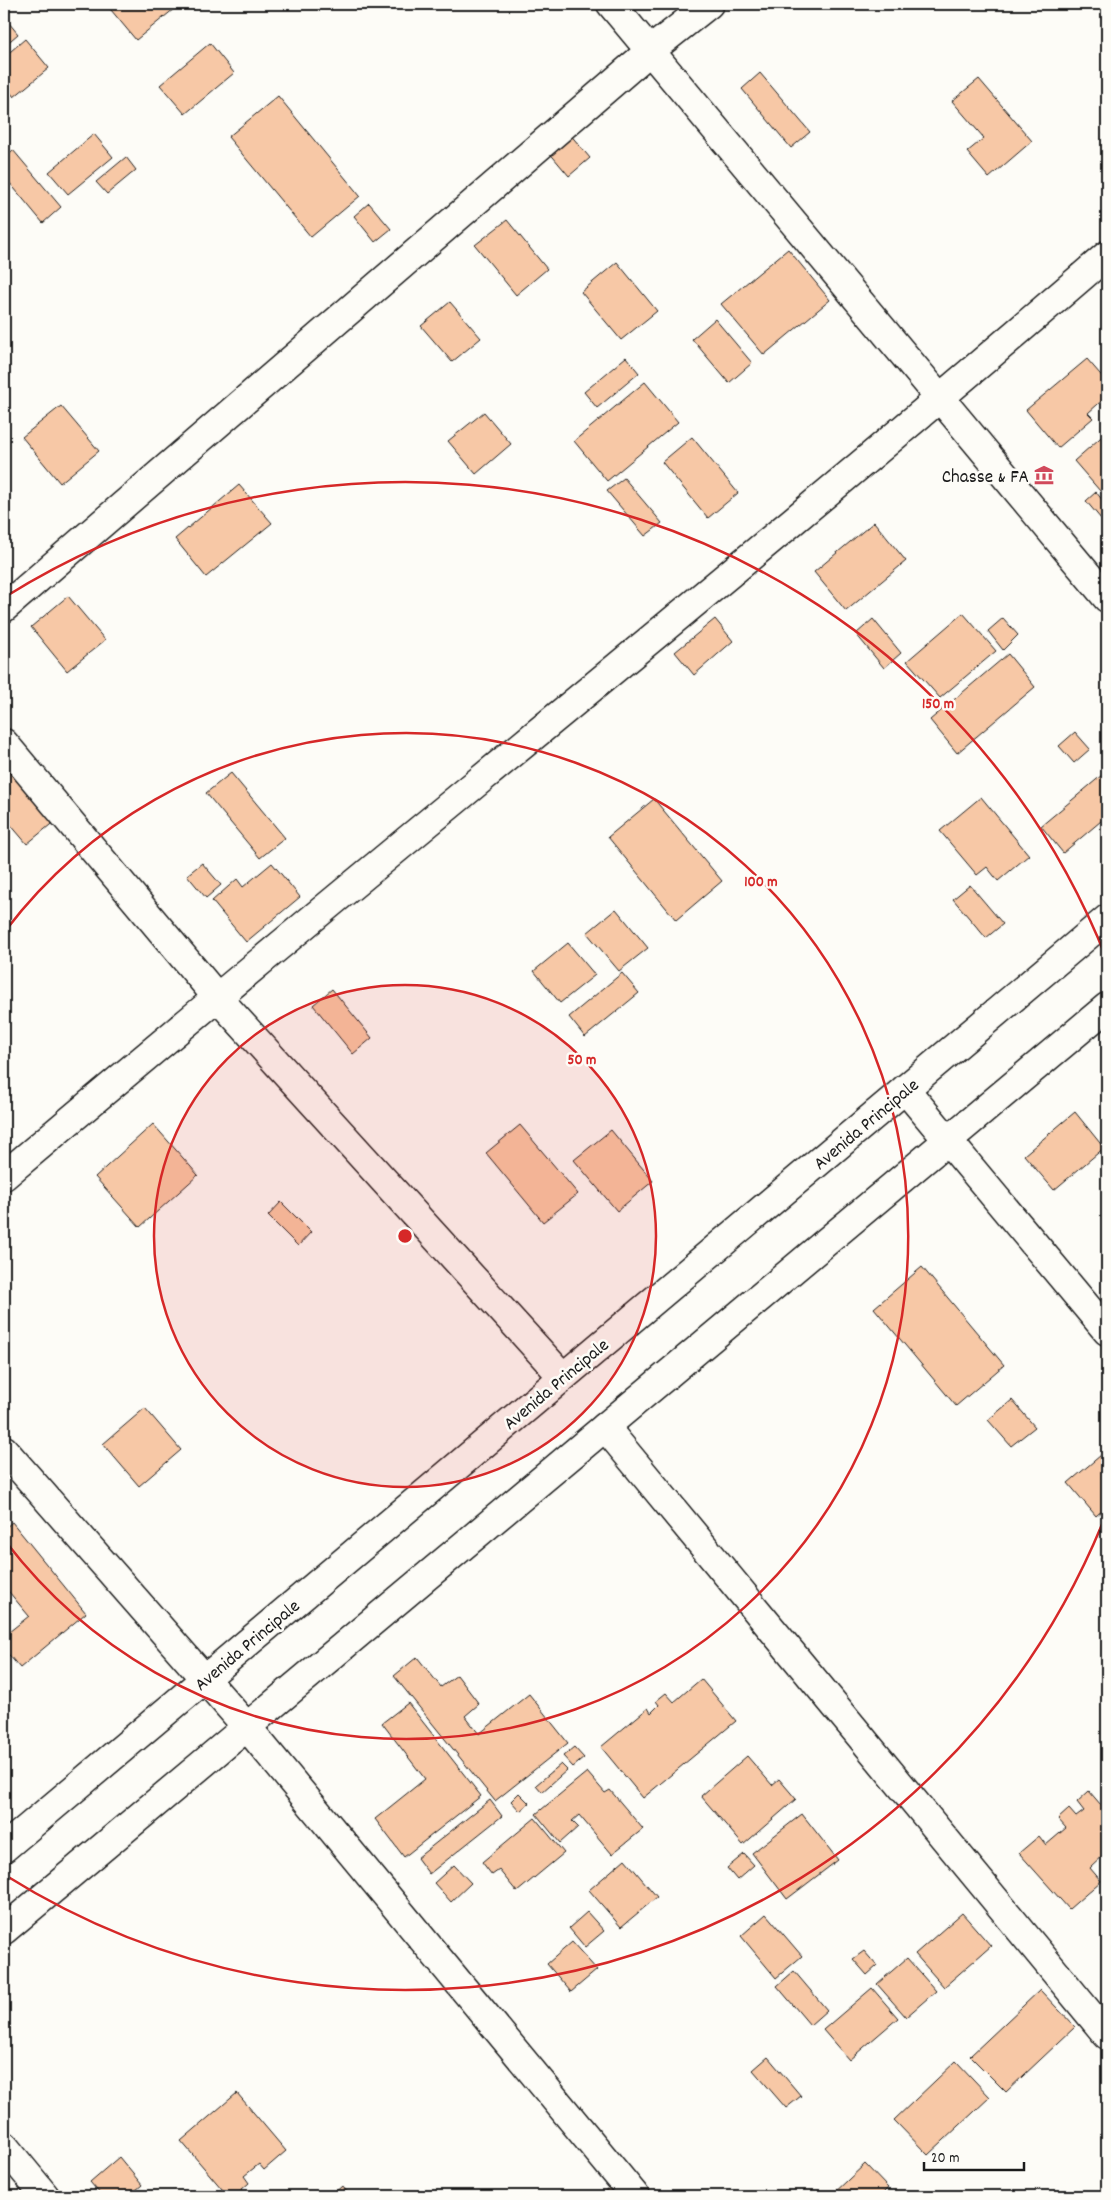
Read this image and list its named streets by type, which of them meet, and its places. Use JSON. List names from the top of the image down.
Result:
{
  "streets": {
    "street": ["Avenida Principale"]
  },
  "places": {
    "museum": ["Chasse & FA"]
  },
  "scale_bar": "20 m",
  "rings": ["150 m", "100 m", "50 m"]
}
